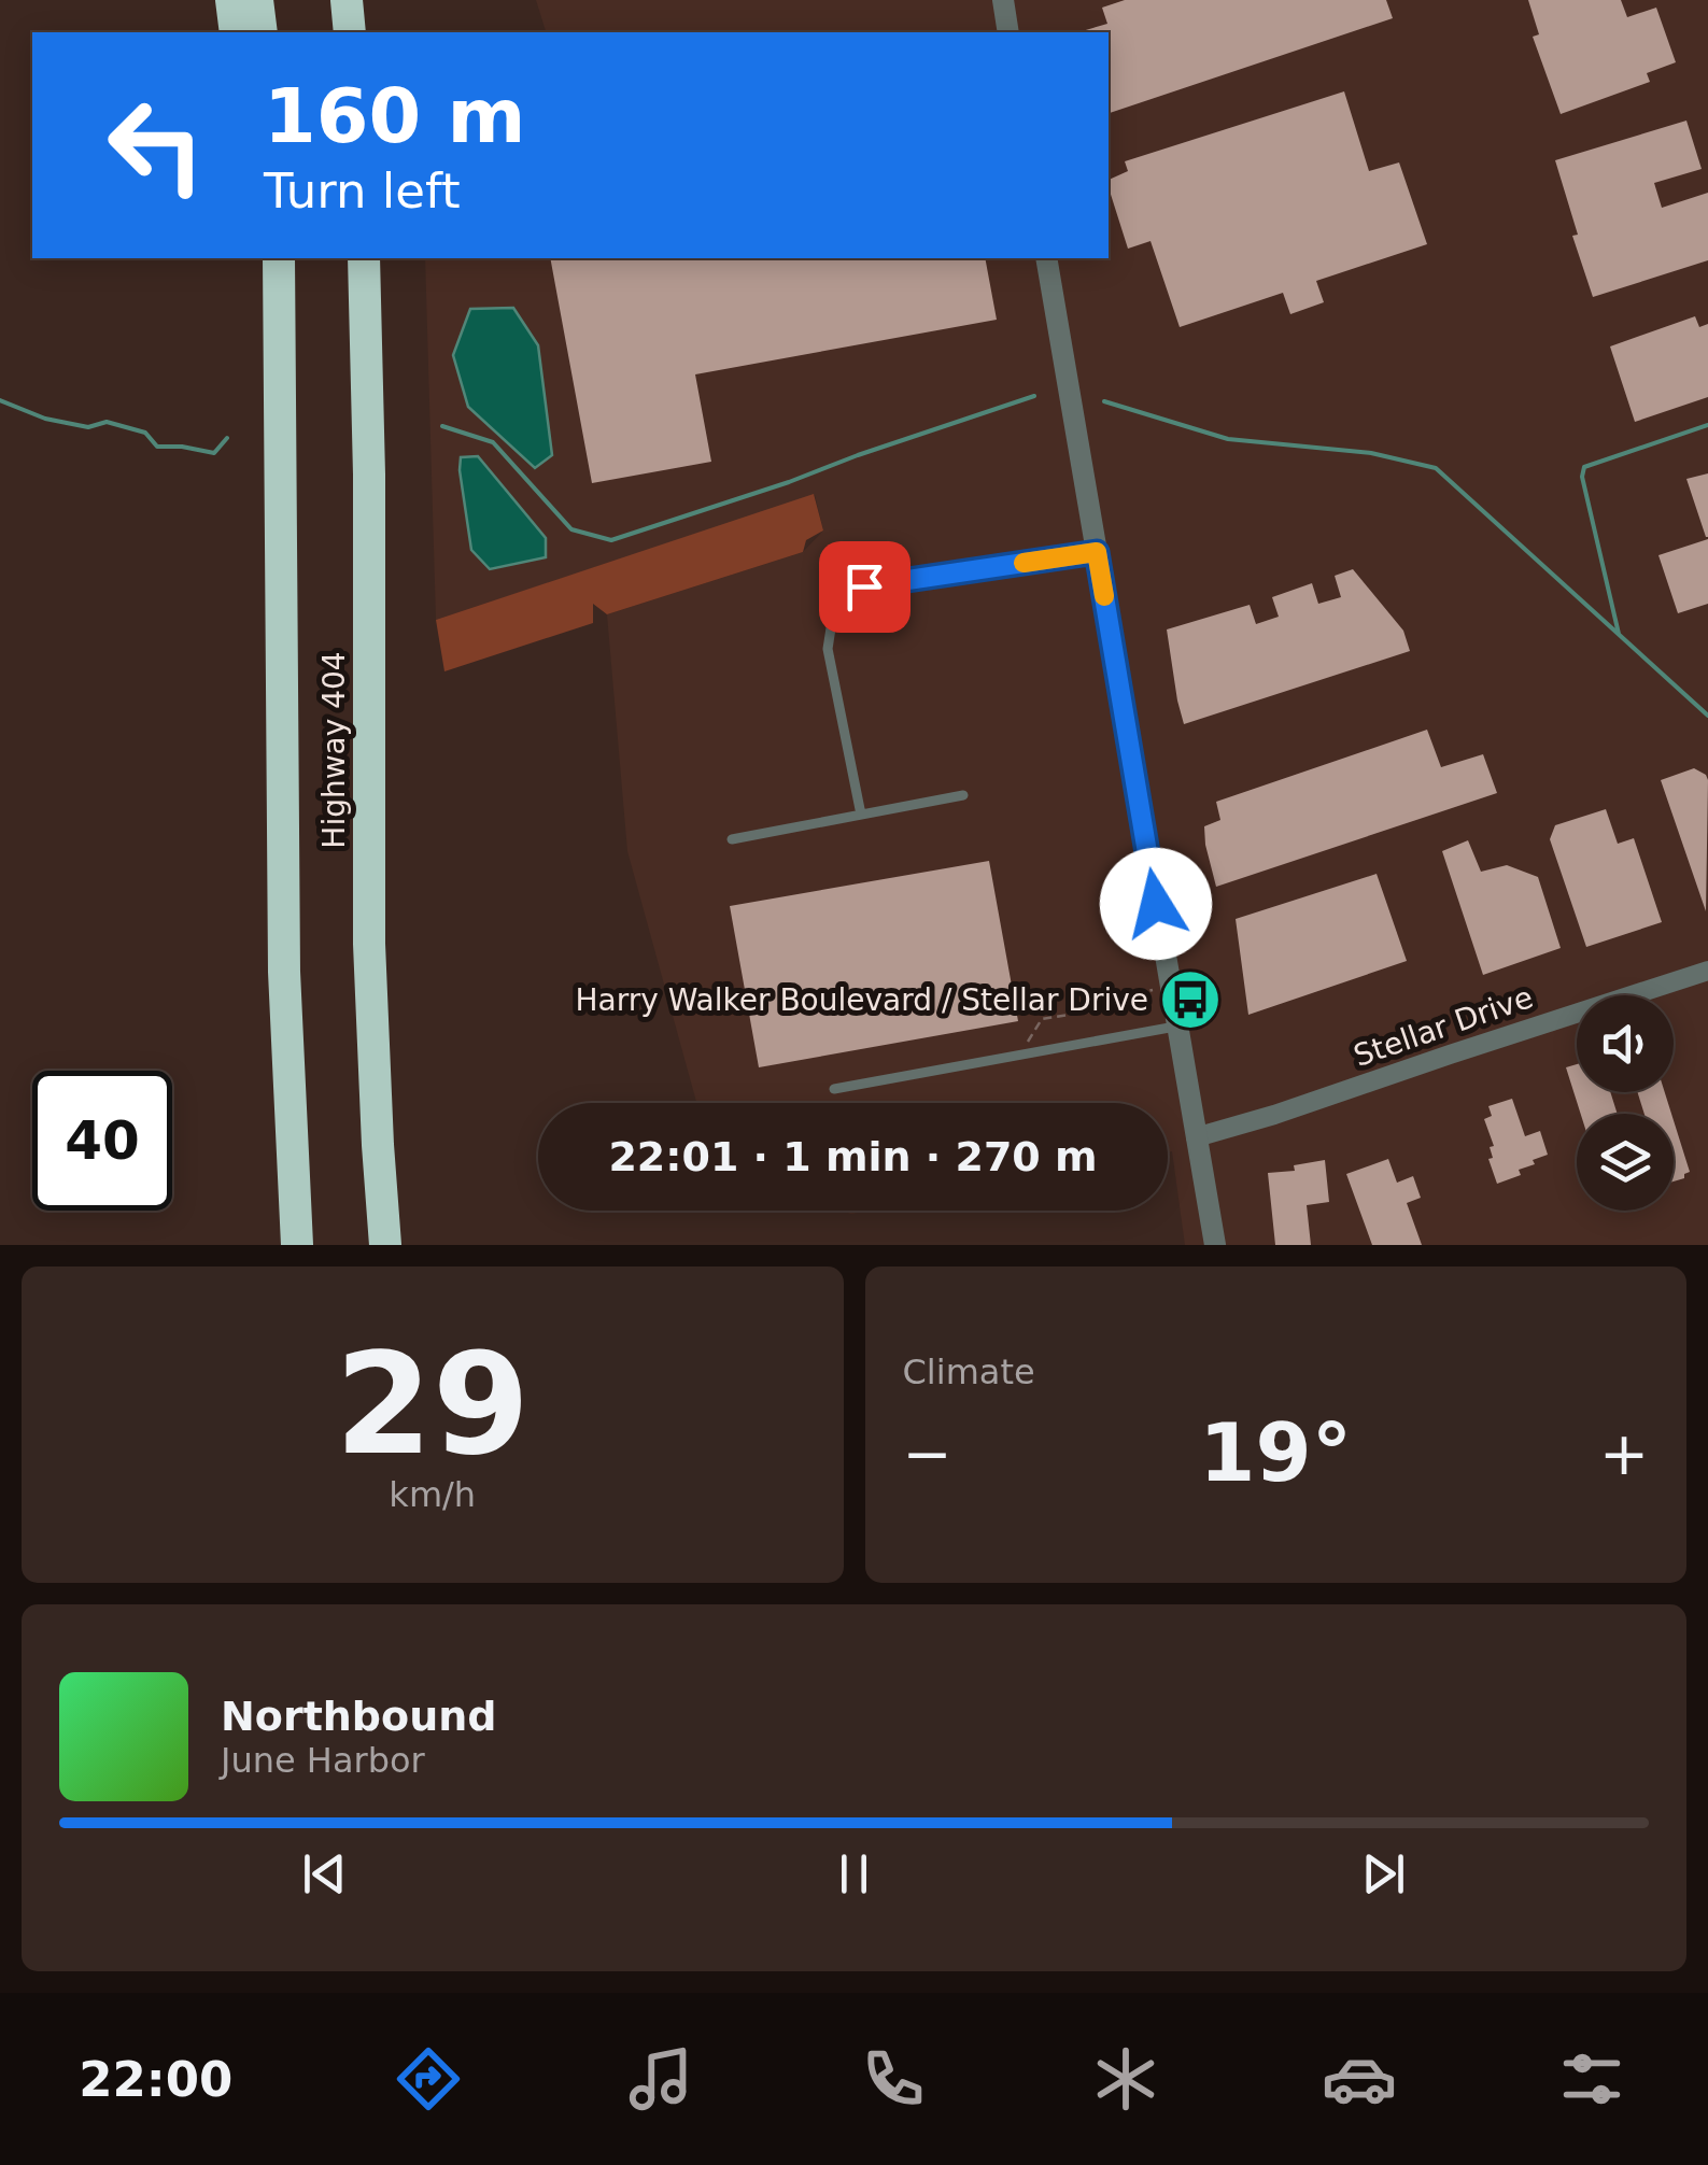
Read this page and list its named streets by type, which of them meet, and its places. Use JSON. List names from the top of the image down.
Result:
{
  "streets": {
    "highway": ["Highway 404"],
    "street": ["Stellar Drive"]
  },
  "places": {
    "bus stop": ["Harry Walker Boulevard / Stellar Drive"]
  },
  "page": {
    "turn": ["160 m", "Turn left"],
    "limit": "40",
    "trip": "22:01 · 1 min · 270 m",
    "tile": [
      ["29", "km/h"],
      "Climate"
    ],
    "heat": ["−", "19°", "+"],
    "song": ["Northbound", "June Harbor"],
    "tabs": "22:00"
  }
}
